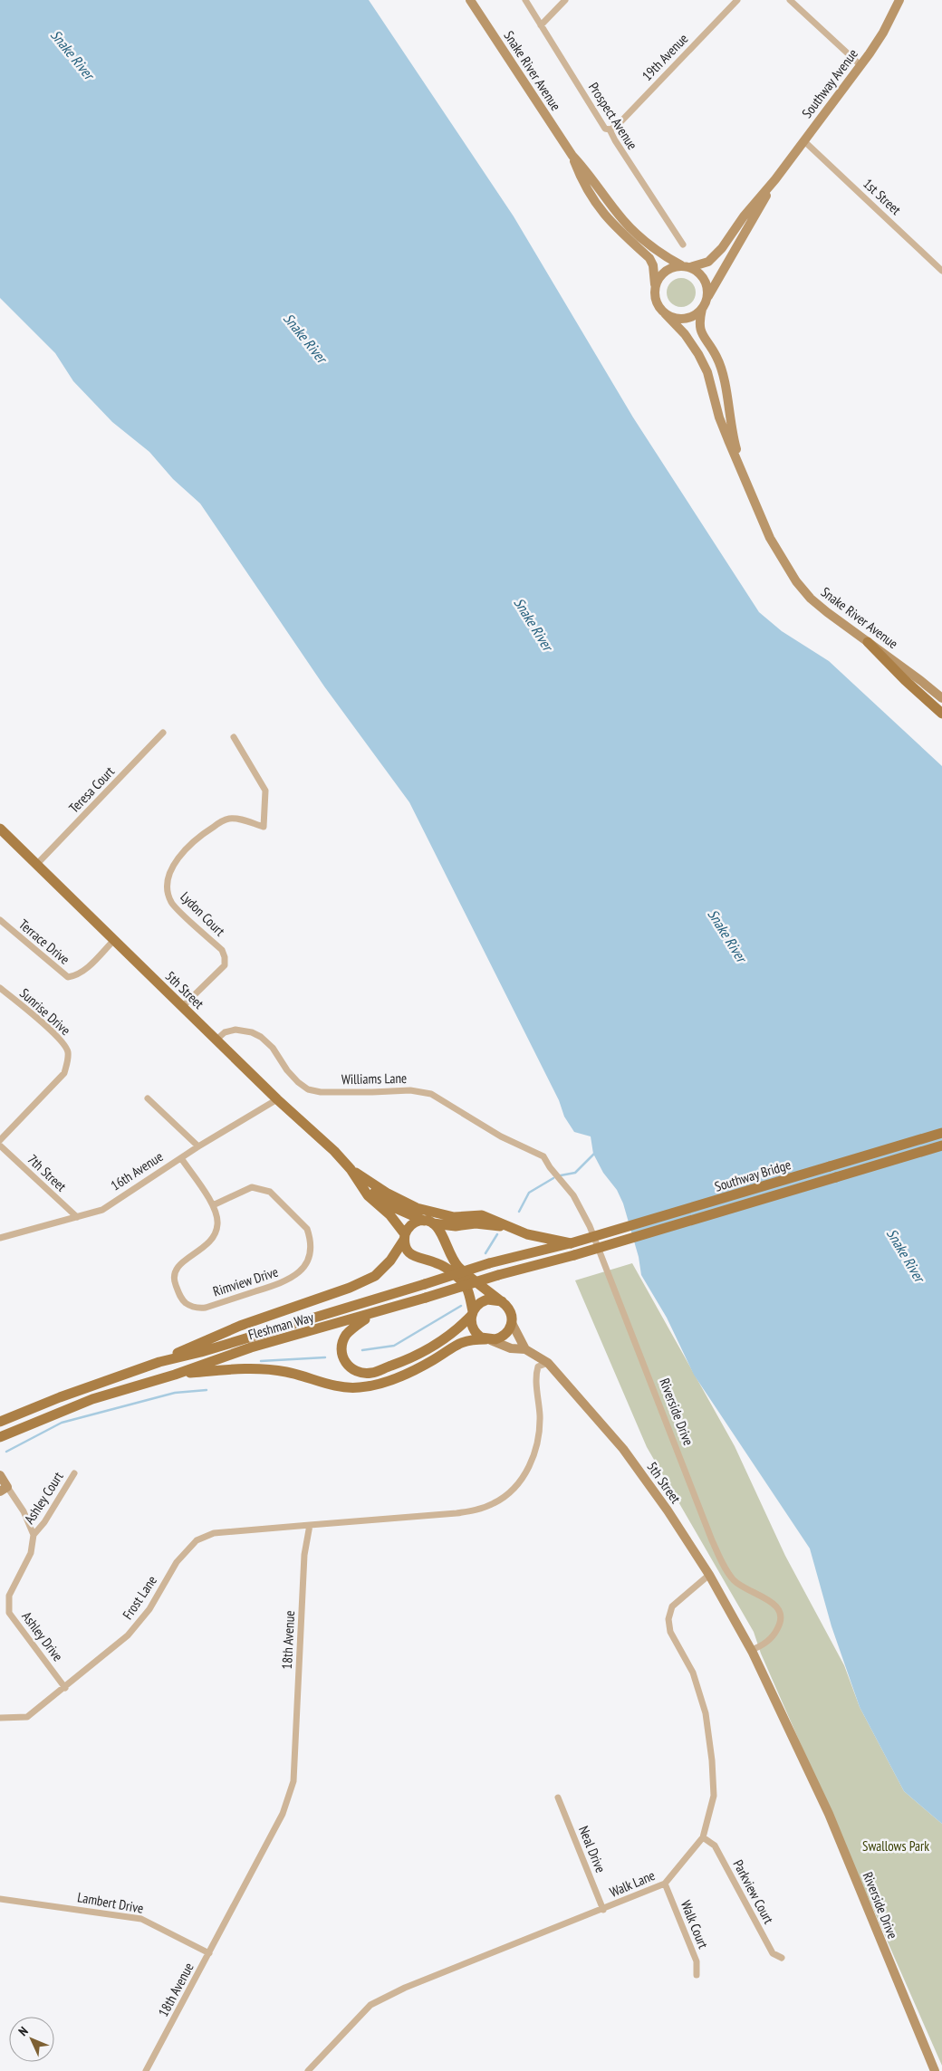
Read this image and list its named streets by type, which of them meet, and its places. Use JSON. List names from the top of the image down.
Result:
{
  "streets": {
    "main road": [
      "Snake River Avenue",
      "Southway Avenue",
      "5th Street",
      "Southway Bridge",
      "Fleshman Way",
      "Riverside Drive"
    ],
    "street": [
      "19th Avenue",
      "Prospect Avenue",
      "1st Street",
      "Teresa Court",
      "Lydon Court",
      "Terrace Drive",
      "Sunrise Drive",
      "Williams Lane",
      "16th Avenue",
      "7th Street",
      "Rimview Drive",
      "Ashley Court",
      "Frost Lane",
      "Ashley Drive",
      "18th Avenue",
      "Neal Drive",
      "Walk Lane",
      "Parkview Court",
      "Lambert Drive",
      "Walk Court"
    ]
  },
  "crossings": [
    ["19th Avenue", "Prospect Avenue"],
    ["Snake River Avenue", "Southway Avenue"],
    ["Southway Avenue", "1st Street"],
    ["Teresa Court", "5th Street"],
    ["Lydon Court", "5th Street"],
    ["Terrace Drive", "5th Street"],
    ["5th Street", "Williams Lane"],
    ["5th Street", "16th Avenue"],
    ["5th Street", "Riverside Drive"],
    ["5th Street", "Walk Lane"],
    ["Williams Lane", "Riverside Drive"],
    ["16th Avenue", "7th Street"],
    ["16th Avenue", "Rimview Drive"],
    ["Southway Bridge", "Fleshman Way"],
    ["Ashley Court", "Ashley Drive"],
    ["Frost Lane", "Ashley Drive"],
    ["Frost Lane", "18th Avenue"],
    ["18th Avenue", "Lambert Drive"],
    ["Neal Drive", "Walk Lane"],
    ["Walk Lane", "Parkview Court"],
    ["Walk Lane", "Walk Court"]
  ],
  "water": ["Snake River"],
  "parks": ["Swallows Park"],
  "north": "top left"
}
